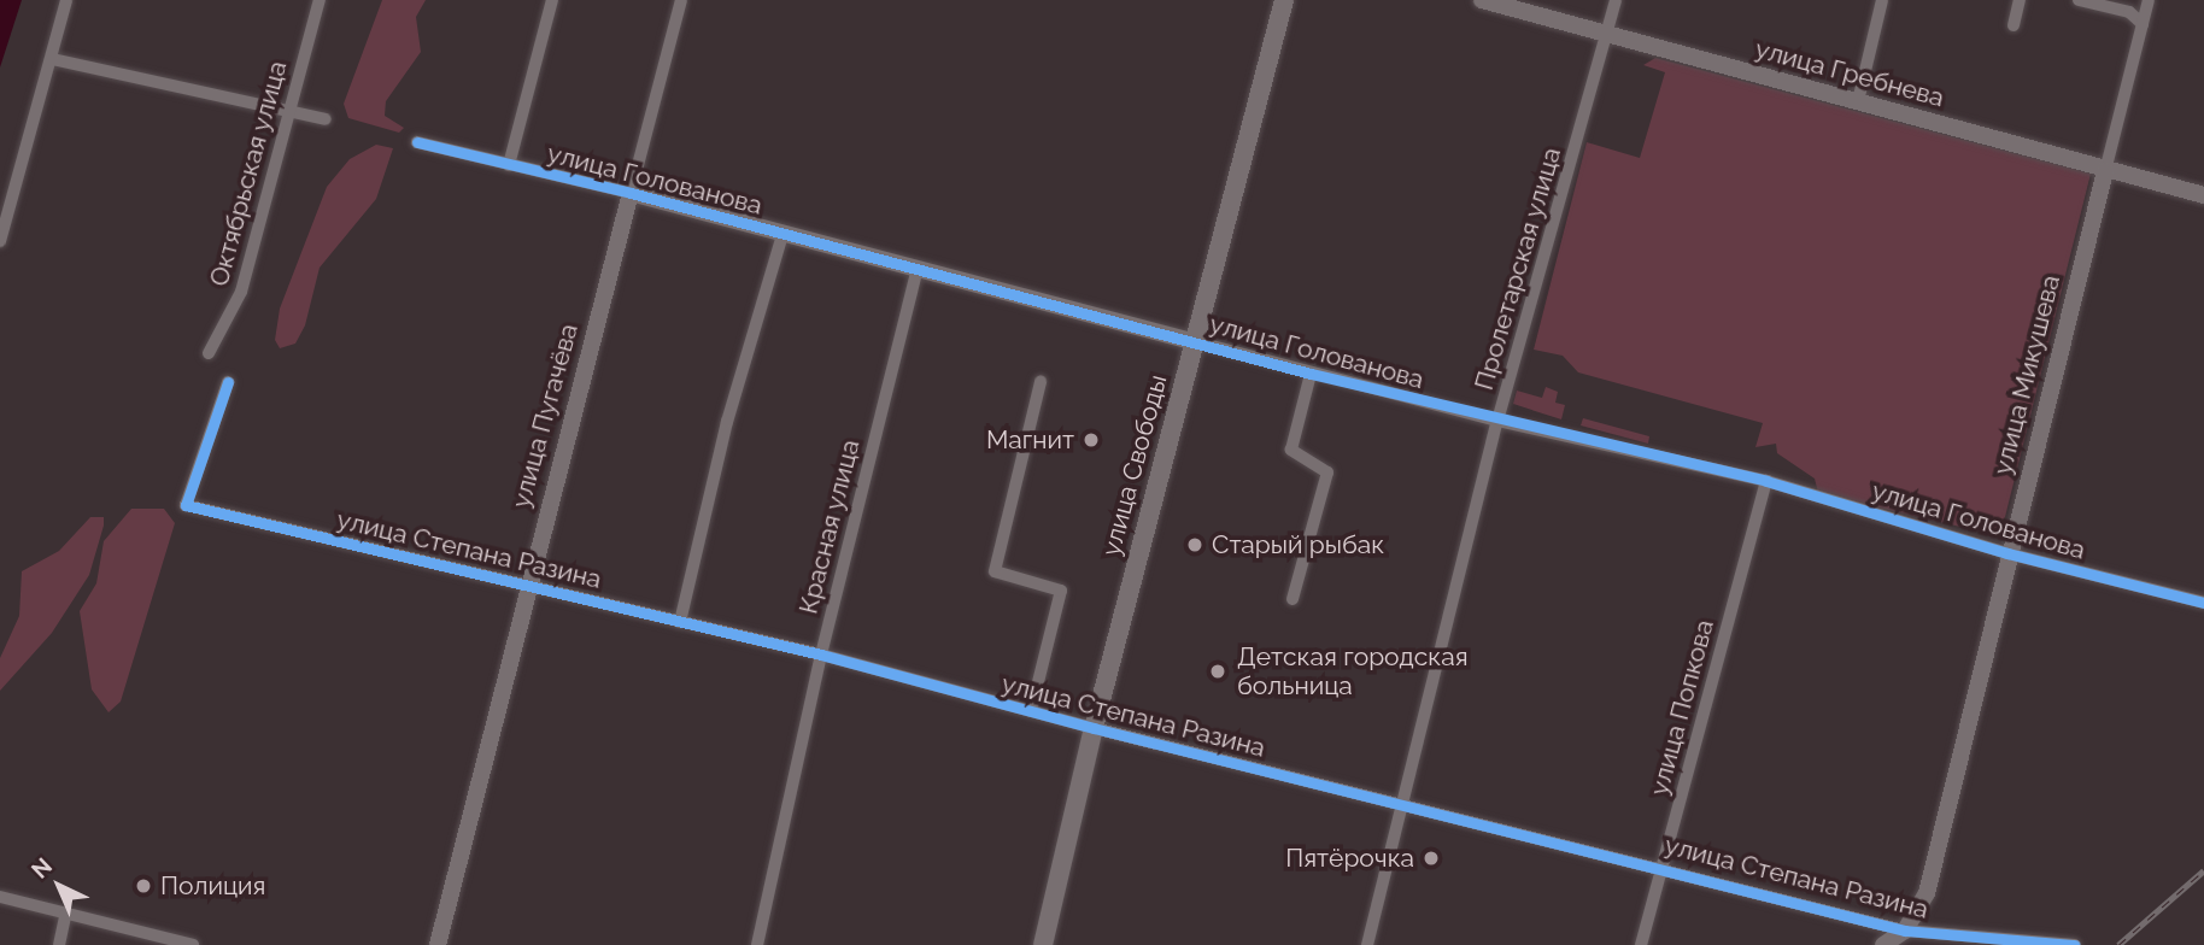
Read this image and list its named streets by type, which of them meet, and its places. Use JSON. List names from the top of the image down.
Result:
{
  "streets": {
    "main road": ["улица Свободы"],
    "street": [
      "улица Гребнева",
      "Октябрьская улица",
      "улица Голованова",
      "Пролетарская улица",
      "улица Микушева",
      "улица Пугачёва",
      "Красная улица",
      "улица Степана Разина",
      "улица Попкова"
    ]
  },
  "crossings": [
    ["улица Гребнева", "Пролетарская улица"],
    ["улица Гребнева", "улица Микушева"],
    ["улица Голованова", "Пролетарская улица"],
    ["улица Голованова", "улица Микушева"],
    ["улица Голованова", "улица Пугачёва"],
    ["улица Голованова", "улица Свободы"],
    ["улица Голованова", "Красная улица"],
    ["улица Голованова", "улица Попкова"],
    ["Пролетарская улица", "улица Степана Разина"],
    ["улица Микушева", "улица Степана Разина"],
    ["улица Пугачёва", "улица Степана Разина"],
    ["улица Свободы", "улица Степана Разина"],
    ["Красная улица", "улица Степана Разина"],
    ["улица Степана Разина", "улица Попкова"]
  ],
  "places": [
    "Магнит",
    "Старый рыбак",
    "Детская городская больница",
    "Пятёрочка",
    "Полиция"
  ],
  "north": "top left"
}
